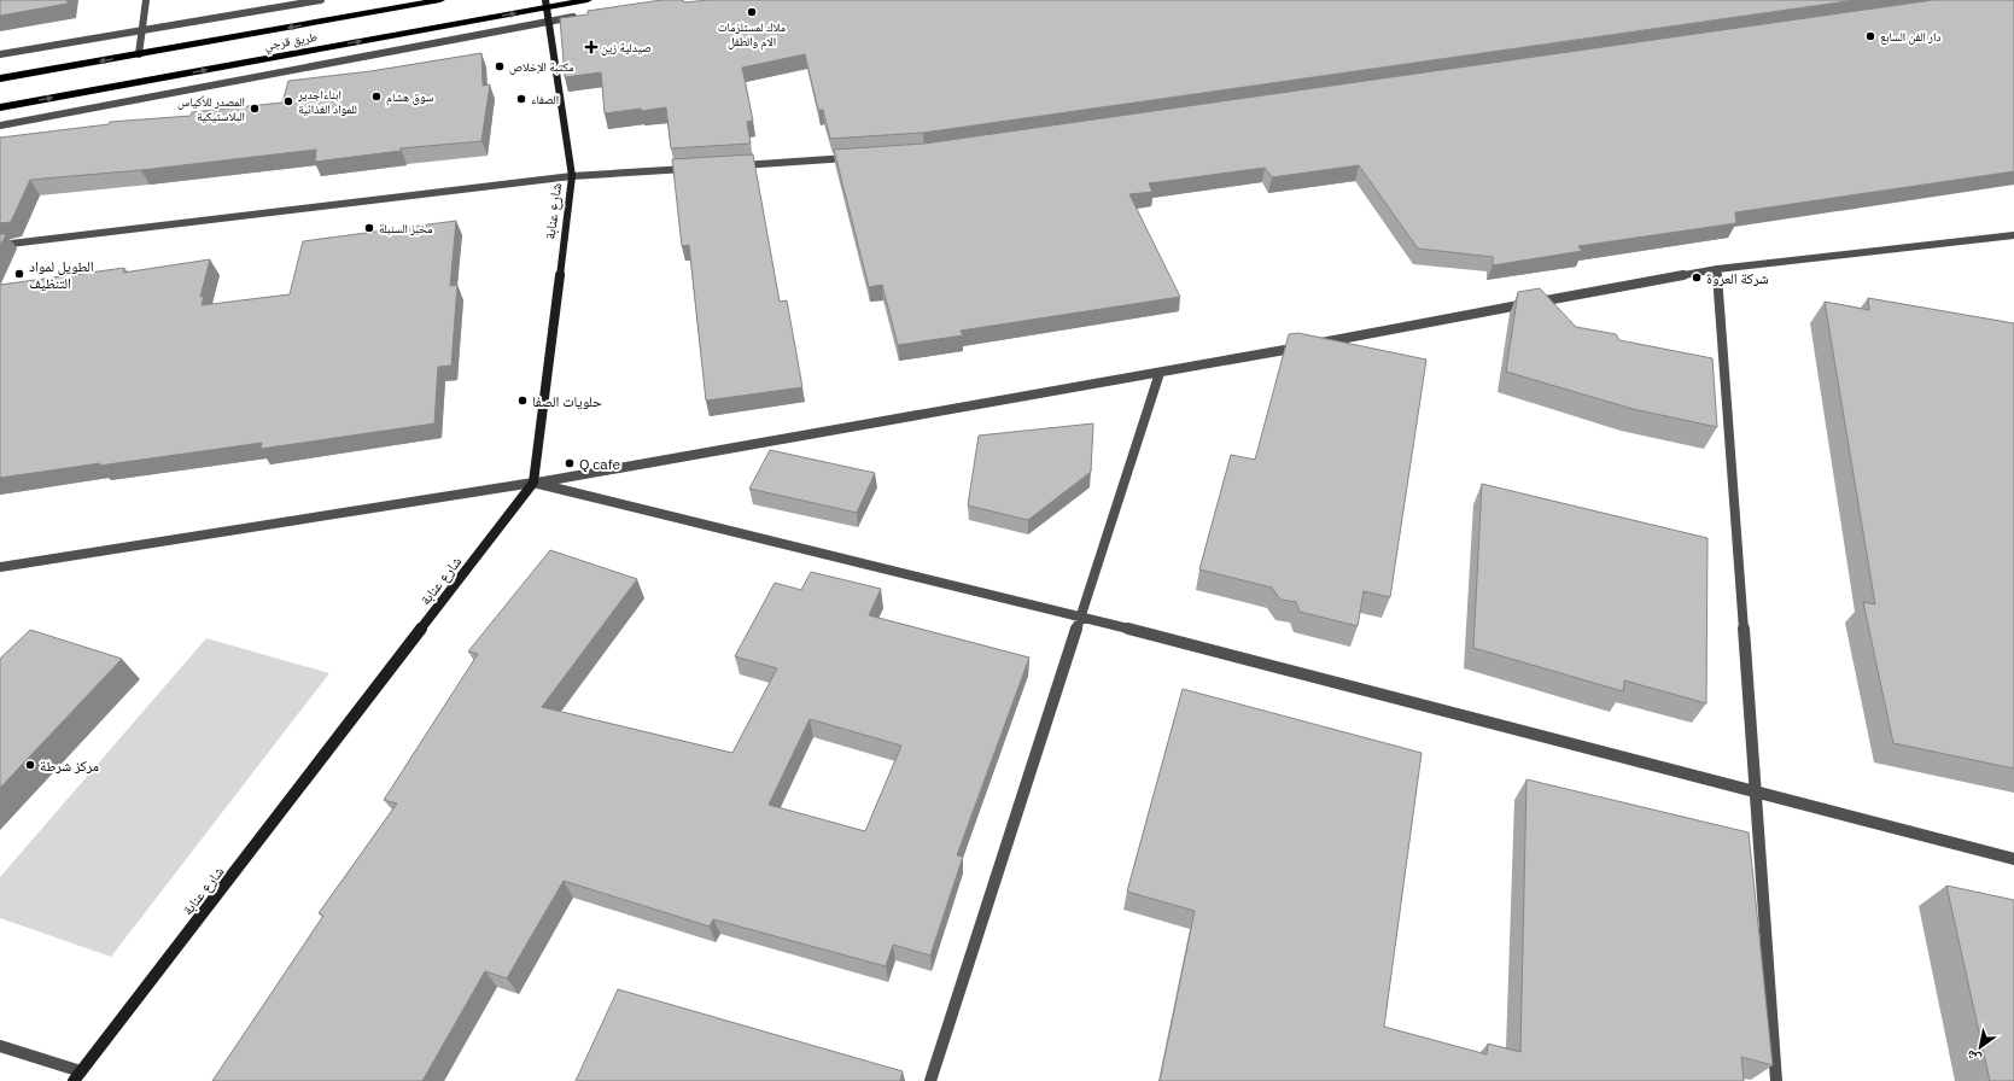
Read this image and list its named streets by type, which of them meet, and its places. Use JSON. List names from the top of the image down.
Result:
{
  "streets": {
    "highway": ["طريق قرجي"],
    "street": ["شارع عنابة"]
  },
  "crossings": [
    ["طريق قرجي", "شارع عنابة"]
  ],
  "places": {
    "other": [
      "ملاك لمستلزمات الام والطفل",
      "دار الفن السابع",
      "مكتبة الإخلاص",
      "سوق هشام",
      "الصفاء",
      "ابناءاجدير للمواد الغذائية",
      "المصدر للأكياس البلاستيكية",
      "مخبز السنبلة",
      "الطويل لمواد التنظيف",
      "شركة العروة",
      "حلويات الصفا",
      "Q cafe",
      "مركز شرطة"
    ],
    "health": ["صيدلية زين"]
  },
  "north": "bottom left"
}
